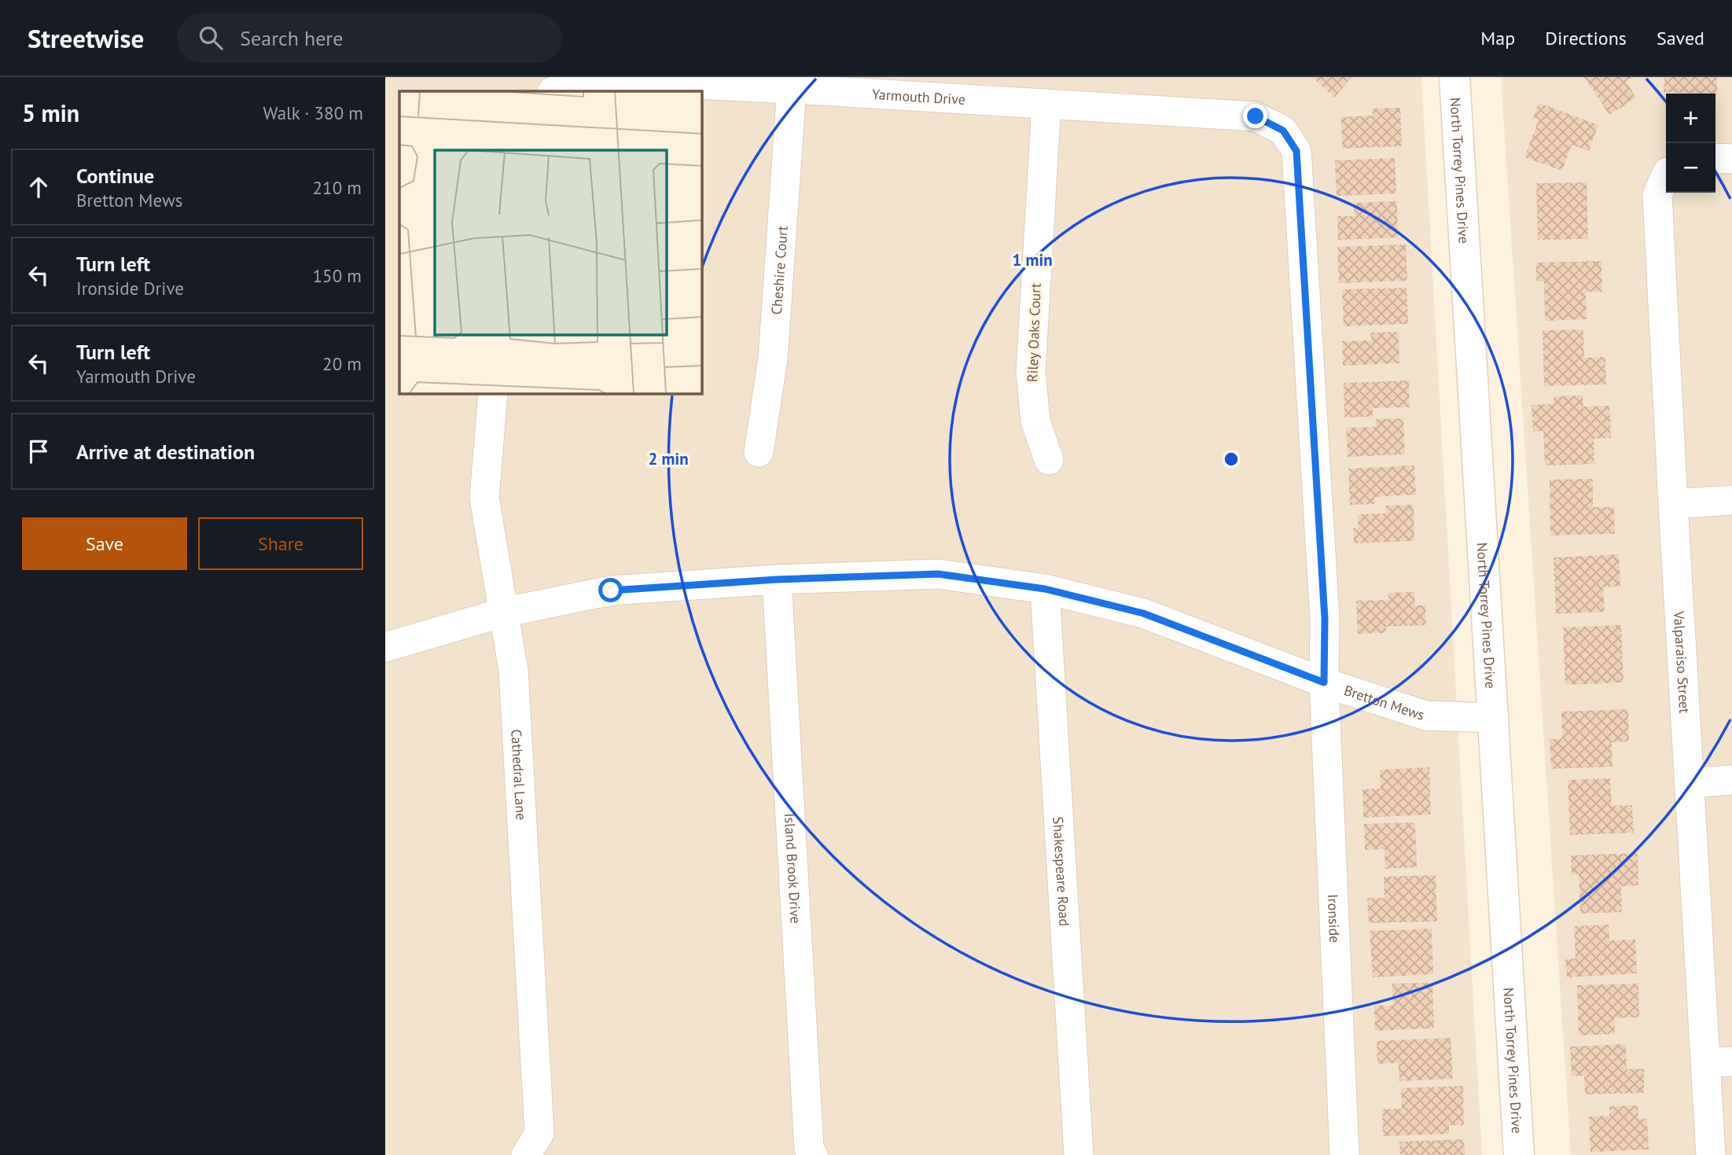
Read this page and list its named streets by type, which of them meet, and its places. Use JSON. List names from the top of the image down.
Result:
{
  "streets": {
    "main road": ["North Torrey Pines Drive"],
    "street": [
      "Yarmouth Drive",
      "Cheshire Court",
      "Riley Oaks Court",
      "Valparaiso Street",
      "Bretton Mews",
      "Cathedral Lane",
      "Island Brook Drive",
      "Shakespeare Road",
      "Ironside"
    ]
  },
  "crossings": [
    ["Yarmouth Drive", "Cheshire Court"],
    ["Yarmouth Drive", "Riley Oaks Court"],
    ["Yarmouth Drive", "Ironside"],
    ["North Torrey Pines Drive", "Bretton Mews"],
    ["Bretton Mews", "Cathedral Lane"],
    ["Bretton Mews", "Island Brook Drive"],
    ["Bretton Mews", "Shakespeare Road"],
    ["Bretton Mews", "Ironside"]
  ],
  "page": {
    "header": "Streetwise",
    "search": "Search here",
    "nav": ["Map", "Directions", "Saved"],
    "heading": ["5 min", "Walk · 380 m"],
    "map_buttons": ["+", "−"],
    "list": [
      ["Continue", "Bretton Mews", "210 m"],
      ["Turn left", "Ironside Drive", "150 m"],
      ["Turn left", "Yarmouth Drive", "20 m"],
      "Arrive at destination"
    ],
    "buttons": ["Save", "Share"]
  },
  "rings": ["1 min", "2 min"]
}
